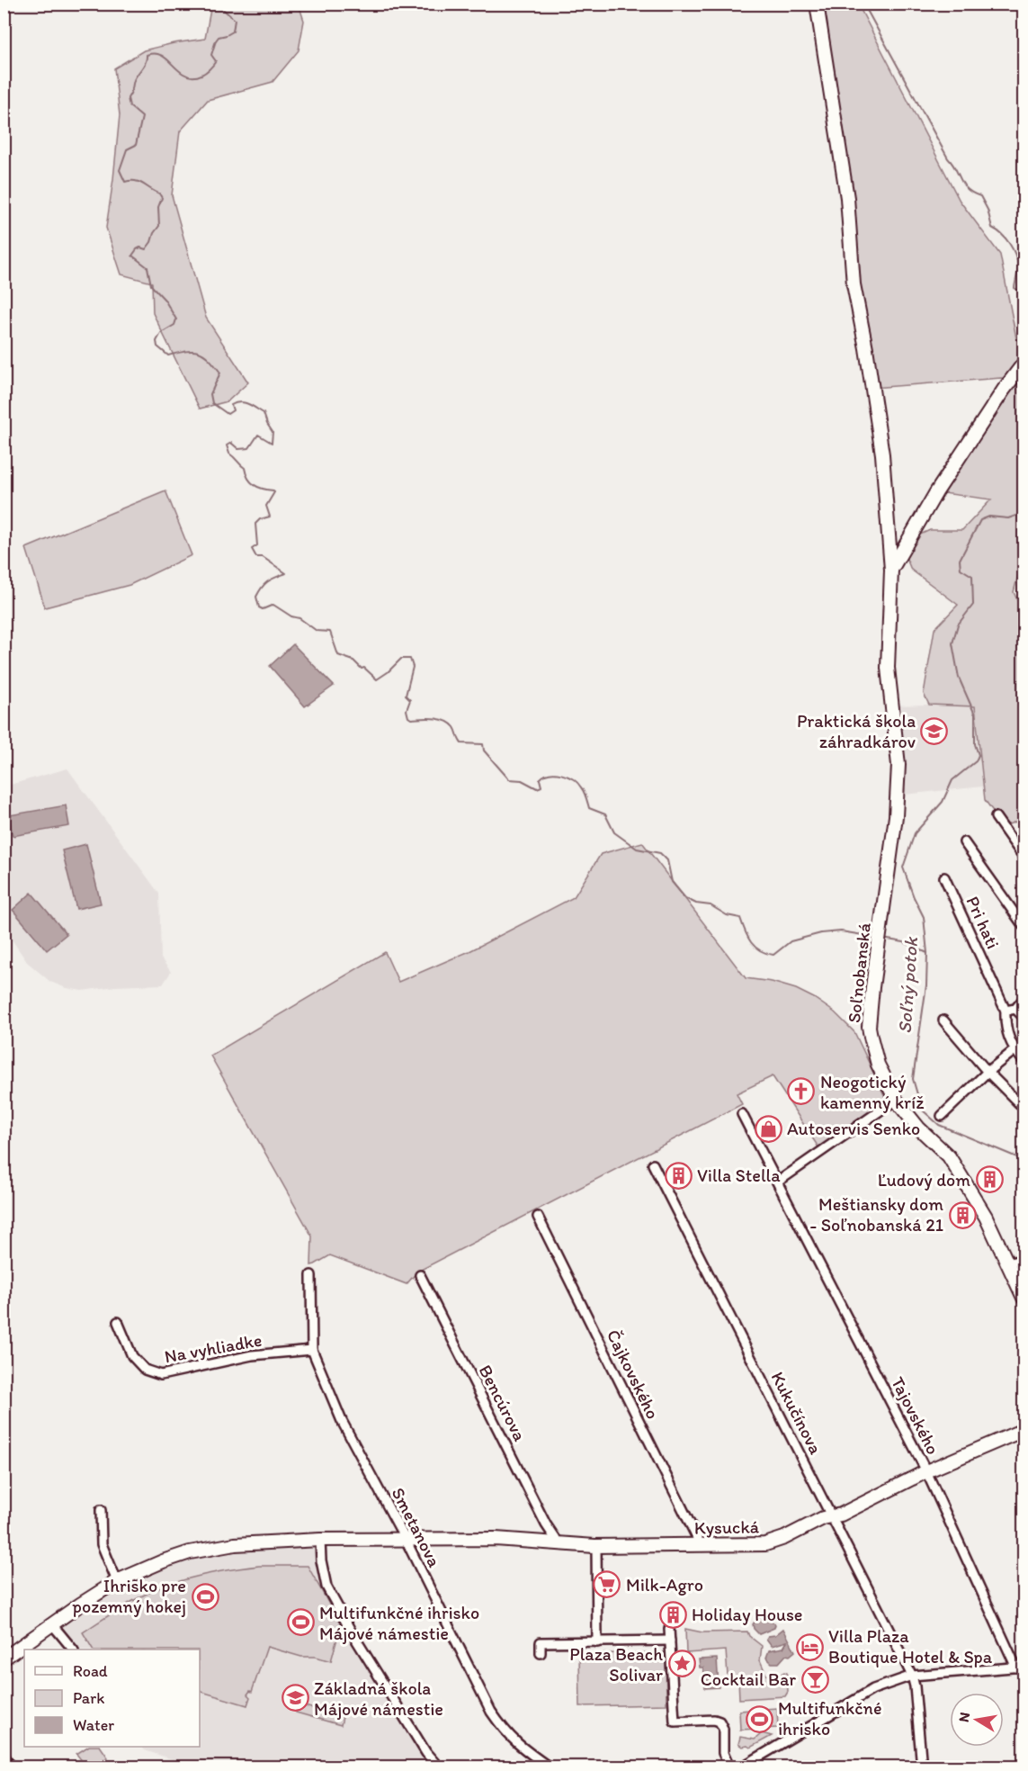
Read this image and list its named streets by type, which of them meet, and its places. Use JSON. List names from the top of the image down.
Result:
{
  "streets": {
    "street": [
      "Pri hati",
      "Soľnobanská",
      "Na vyhliadke",
      "Čajkovského",
      "Bencúrova",
      "Kukučínova",
      "Tajovského",
      "Smetanova",
      "Kysucká"
    ]
  },
  "crossings": [
    ["Na vyhliadke", "Smetanova"],
    ["Čajkovského", "Kysucká"],
    ["Bencúrova", "Kysucká"],
    ["Kukučínova", "Kysucká"],
    ["Tajovského", "Kysucká"],
    ["Smetanova", "Kysucká"]
  ],
  "water": ["Soľný potok"],
  "places": {
    "school or university": ["Praktická škola záhradkárov", "Základná škola Májové námestie"],
    "church": ["Neogotický kamenný kríž"],
    "shop": ["Autoservis Senko"],
    "building": [
      "Villa Stella",
      "Ľudový dom",
      "Meštiansky dom - Soľnobanská 21",
      "Holiday House"
    ],
    "supermarket": ["Milk-Agro"],
    "sports": ["Ihrisko pre pozemný hokej", "Multifunkčné ihrisko Májové námestie", "Multifunkčné ihrisko"],
    "hotel": ["Villa Plaza Boutique Hotel & Spa"],
    "place": ["Plaza Beach Solivar"],
    "bar": ["Cocktail Bar"]
  },
  "legend": ["Road", "Park", "Water"],
  "north": "left"
}
